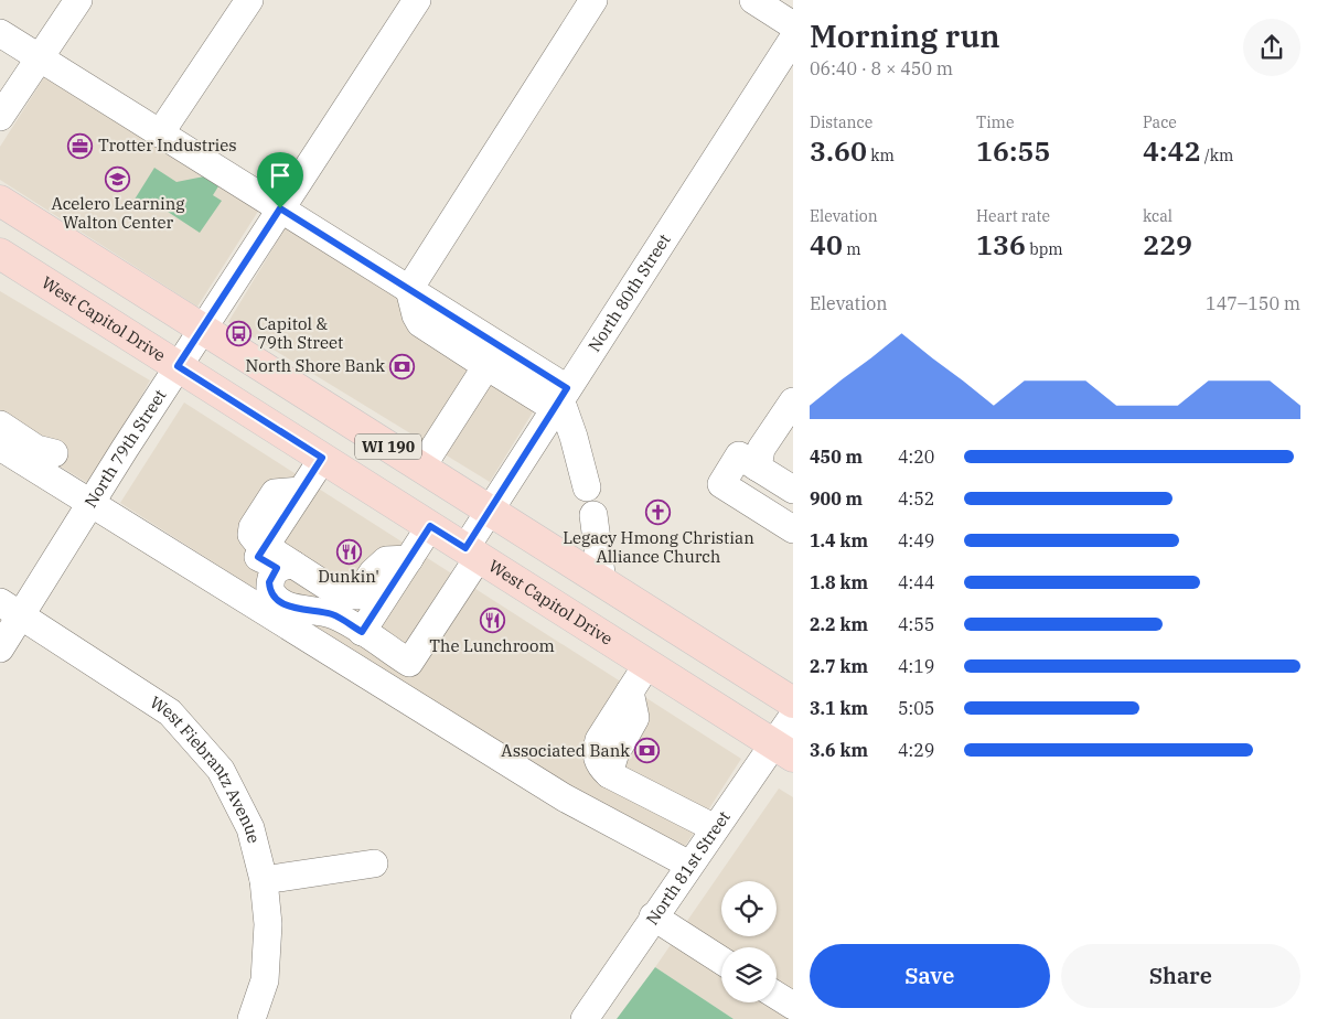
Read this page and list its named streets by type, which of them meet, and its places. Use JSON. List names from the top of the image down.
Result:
{
  "streets": {
    "main road": ["West Capitol Drive", "WI 190"],
    "street": [
      "North 80th Street",
      "North 79th Street",
      "West Fiebrantz Avenue",
      "North 81st Street"
    ]
  },
  "crossings": [
    ["North 80th Street", "West Capitol Drive"],
    ["North 80th Street", "WI 190"],
    ["West Capitol Drive", "North 79th Street"],
    ["West Capitol Drive", "North 81st Street"],
    ["WI 190", "North 79th Street"],
    ["North 79th Street", "West Fiebrantz Avenue"]
  ],
  "places": {
    "office": ["Trotter Industries"],
    "school or university": ["Acelero Learning Walton Center"],
    "bus stop": ["Capitol & 79th Street"],
    "bank": ["North Shore Bank", "Associated Bank"],
    "church": ["Legacy Hmong Christian Alliance Church"],
    "restaurant": ["Dunkin'", "The Lunchroom"]
  },
  "page": {
    "heading": ["Morning run", "06:40 · 8 × 450 m"],
    "stats": [
      ["Distance", "3.60 km"],
      ["Time", "16:55"],
      ["Pace", "4:42 /km"],
      ["Elevation", "40 m"],
      ["Heart rate", "136 bpm"],
      ["kcal", "229"]
    ],
    "chart": ["Elevation", "147–150 m"],
    "list": [
      {
        "name": "450 m",
        "note": "4:20"
      },
      {
        "name": "900 m",
        "note": "4:52"
      },
      {
        "name": "1.4 km",
        "note": "4:49"
      },
      {
        "name": "1.8 km",
        "note": "4:44"
      },
      {
        "name": "2.2 km",
        "note": "4:55"
      },
      {
        "name": "2.7 km",
        "note": "4:19"
      },
      {
        "name": "3.1 km",
        "note": "5:05"
      },
      {
        "name": "3.6 km",
        "note": "4:29"
      }
    ],
    "buttons": ["Save", "Share"]
  }
}
